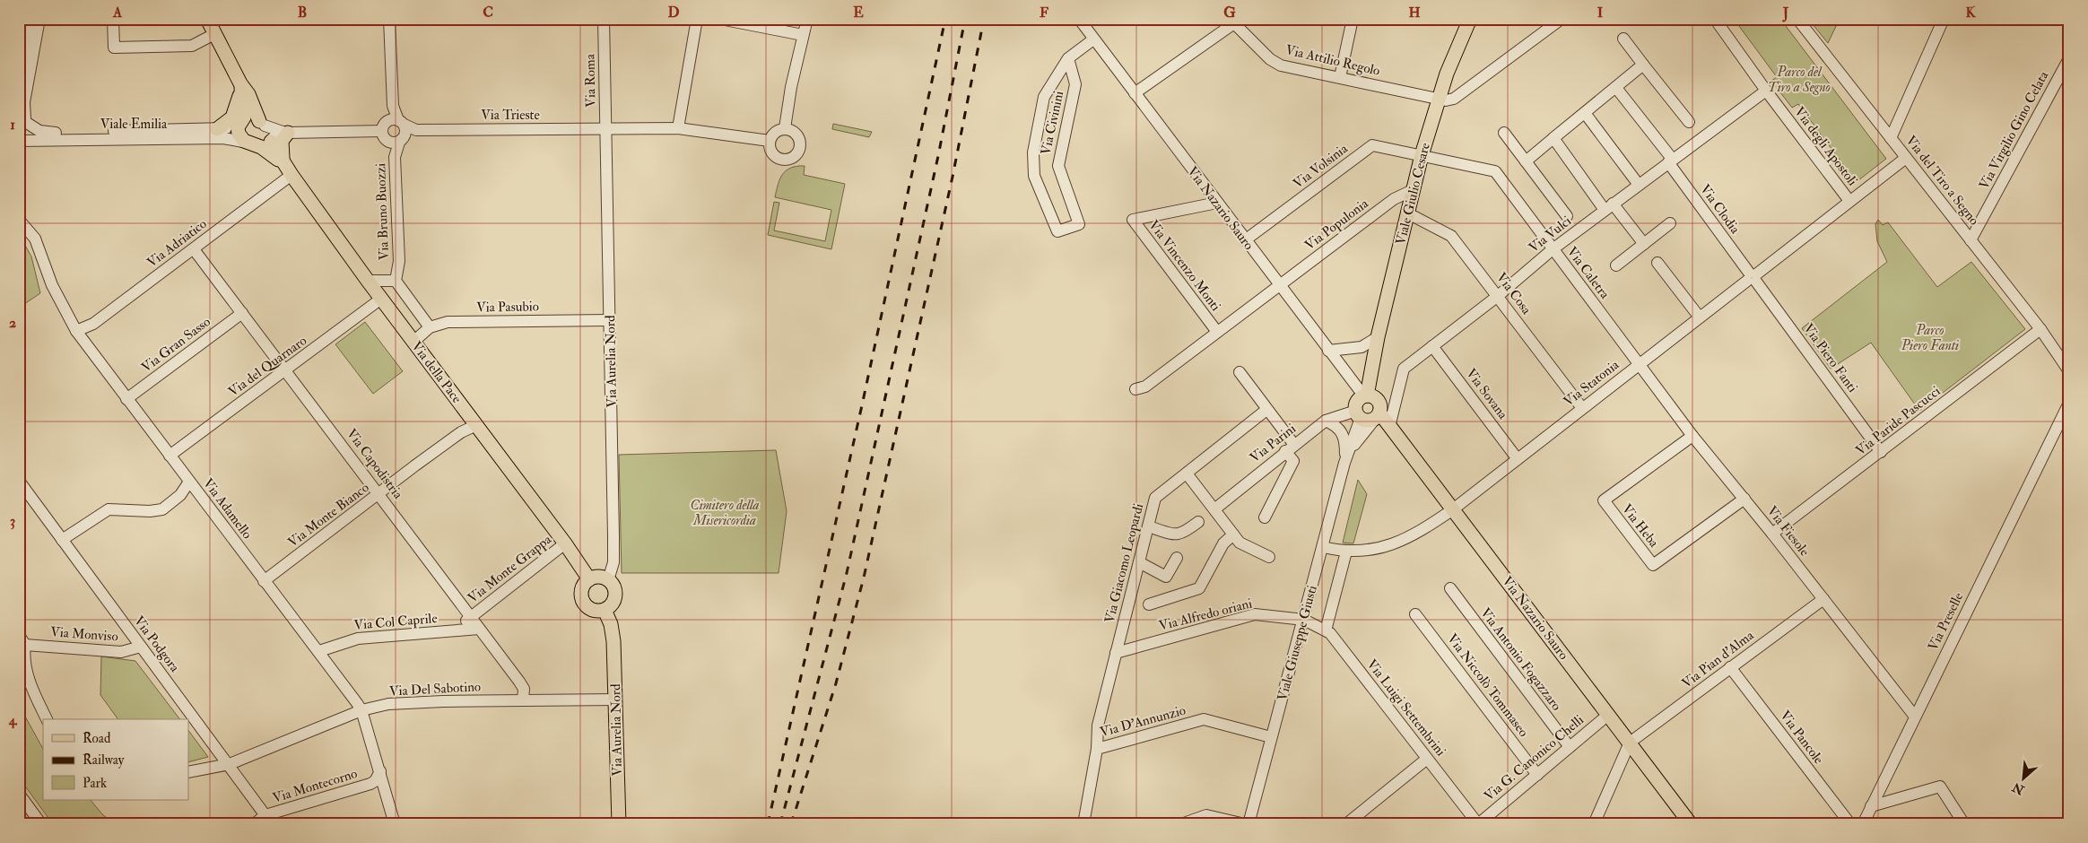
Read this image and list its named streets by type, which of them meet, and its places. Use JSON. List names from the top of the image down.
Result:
{
  "streets": {
    "main road": [
      "Viale Giulio Cesare",
      "Via Nazario Sauro",
      "Via Aurelia Nord",
      "Via della Pace",
      "Viale Giuseppe Giusti"
    ],
    "street": [
      "Via Attilio Regolo",
      "Via Roma",
      "Via Trieste",
      "Via Civinini",
      "Viale Emilia",
      "Via Virgilio Gino Celata",
      "Via degli Apostoli",
      "Via Volsinia",
      "Via del Tiro a Segno",
      "Via Clodia",
      "Via Bruno Buozzi",
      "Via Populonia",
      "Via Vulci",
      "Via Adriatico",
      "Via Vincenzo Monti",
      "Via Caletra",
      "Via Cosa",
      "Via Pasubio",
      "Via Gran Sasso",
      "Via Piero Fanti",
      "Via del Quarnaro",
      "Via Statonia",
      "Via Sovana",
      "Via Paride Pascucci",
      "Via Parini",
      "Via Capodistria",
      "Via Adamello",
      "Via Monte Bianco",
      "Via Heba",
      "Via Fiesole",
      "Via Giacomo Leopardi",
      "Via Monte Grappa",
      "Via Alfredo oriani",
      "Via Col Caprile",
      "Via Preselle",
      "Via Monviso",
      "Via Podgora",
      "Via Antonio Fogazzaro",
      "Via Pian d'Alma",
      "Via Niccolò Tommaseo",
      "Via Del Sabotino",
      "Via Luigi Settembrini",
      "Via D'Annunzio",
      "Via Pancole",
      "Via G. Canonico Chelli",
      "Via Montecorno"
    ]
  },
  "crossings": [
    ["Via Attilio Regolo", "Viale Giulio Cesare"],
    ["Via Roma", "Via Trieste"],
    ["Via Roma", "Via Aurelia Nord"],
    ["Via Trieste", "Via Bruno Buozzi"],
    ["Via Civinini", "Via Nazario Sauro"],
    ["Viale Emilia", "Via della Pace"],
    ["Via Virgilio Gino Celata", "Via del Tiro a Segno"],
    ["Via degli Apostoli", "Via Vulci"],
    ["Via degli Apostoli", "Via Statonia"],
    ["Via Volsinia", "Viale Giulio Cesare"],
    ["Via Volsinia", "Via Nazario Sauro"],
    ["Via Volsinia", "Via Caletra"],
    ["Via del Tiro a Segno", "Via Statonia"],
    ["Via del Tiro a Segno", "Via Paride Pascucci"],
    ["Viale Giulio Cesare", "Via Nazario Sauro"],
    ["Viale Giulio Cesare", "Via Populonia"],
    ["Viale Giulio Cesare", "Via Caletra"],
    ["Viale Giulio Cesare", "Via Cosa"],
    ["Viale Giulio Cesare", "Via Parini"],
    ["Viale Giulio Cesare", "Viale Giuseppe Giusti"],
    ["Via Nazario Sauro", "Via Populonia"],
    ["Via Nazario Sauro", "Via Vulci"],
    ["Via Nazario Sauro", "Via Vincenzo Monti"],
    ["Via Nazario Sauro", "Via Statonia"],
    ["Via Nazario Sauro", "Via Parini"],
    ["Via Nazario Sauro", "Viale Giuseppe Giusti"],
    ["Via Nazario Sauro", "Via Pian d'Alma"],
    ["Via Nazario Sauro", "Via G. Canonico Chelli"],
    ["Via Clodia", "Via Vulci"],
    ["Via Clodia", "Via Piero Fanti"],
    ["Via Clodia", "Via Statonia"],
    ["Via Bruno Buozzi", "Via della Pace"],
    ["Via Populonia", "Via Vincenzo Monti"],
    ["Via Vulci", "Via Caletra"],
    ["Via Vulci", "Via Cosa"],
    ["Via Vulci", "Via Sovana"],
    ["Via Adriatico", "Via della Pace"],
    ["Via Adriatico", "Via Capodistria"],
    ["Via Adriatico", "Via Adamello"],
    ["Via Caletra", "Via Statonia"],
    ["Via Caletra", "Via Fiesole"],
    ["Via Cosa", "Via Statonia"],
    ["Via Pasubio", "Via Aurelia Nord"],
    ["Via Gran Sasso", "Via Capodistria"],
    ["Via Gran Sasso", "Via Adamello"],
    ["Via Piero Fanti", "Via Statonia"],
    ["Via Piero Fanti", "Via Paride Pascucci"],
    ["Via Aurelia Nord", "Via della Pace"],
    ["Via Aurelia Nord", "Via Del Sabotino"],
    ["Via del Quarnaro", "Via della Pace"],
    ["Via del Quarnaro", "Via Capodistria"],
    ["Via del Quarnaro", "Via Adamello"],
    ["Via della Pace", "Via Monte Bianco"],
    ["Via della Pace", "Via Monte Grappa"],
    ["Via Statonia", "Via Sovana"],
    ["Via Statonia", "Via Fiesole"],
    ["Via Statonia", "Viale Giuseppe Giusti"],
    ["Via Paride Pascucci", "Via Fiesole"],
    ["Via Parini", "Viale Giuseppe Giusti"],
    ["Via Capodistria", "Via Monte Bianco"],
    ["Via Capodistria", "Via Monte Grappa"],
    ["Via Capodistria", "Via Col Caprile"],
    ["Via Capodistria", "Via Del Sabotino"],
    ["Via Adamello", "Via Monte Bianco"],
    ["Via Adamello", "Via Col Caprile"],
    ["Via Adamello", "Via Del Sabotino"],
    ["Via Adamello", "Via Montecorno"],
    ["Via Heba", "Via Fiesole"],
    ["Via Fiesole", "Via Preselle"],
    ["Via Fiesole", "Via Pian d'Alma"],
    ["Via Giacomo Leopardi", "Via Alfredo oriani"],
    ["Via Giacomo Leopardi", "Via D'Annunzio"],
    ["Via Monte Grappa", "Via Col Caprile"],
    ["Via Alfredo oriani", "Viale Giuseppe Giusti"],
    ["Via Alfredo oriani", "Via Luigi Settembrini"],
    ["Via Monviso", "Via Podgora"],
    ["Viale Giuseppe Giusti", "Via Luigi Settembrini"],
    ["Viale Giuseppe Giusti", "Via D'Annunzio"],
    ["Via Podgora", "Via Del Sabotino"],
    ["Via Podgora", "Via Montecorno"],
    ["Via Antonio Fogazzaro", "Via G. Canonico Chelli"],
    ["Via Pian d'Alma", "Via Pancole"],
    ["Via Niccolò Tommaseo", "Via G. Canonico Chelli"],
    ["Via Luigi Settembrini", "Via G. Canonico Chelli"]
  ],
  "parks": ["Parco del Tiro a Segno", "Parco Piero Fanti", "Cimitero della Misericordia"],
  "legend": ["Road", "Railway", "Park"],
  "north": "bottom left",
  "grid": {
    "columns": [
      "A",
      "B",
      "C",
      "D",
      "E",
      "F",
      "G",
      "H",
      "I",
      "J",
      "K"
    ],
    "rows": [
      "1",
      "2",
      "3",
      "4"
    ]
  }
}
